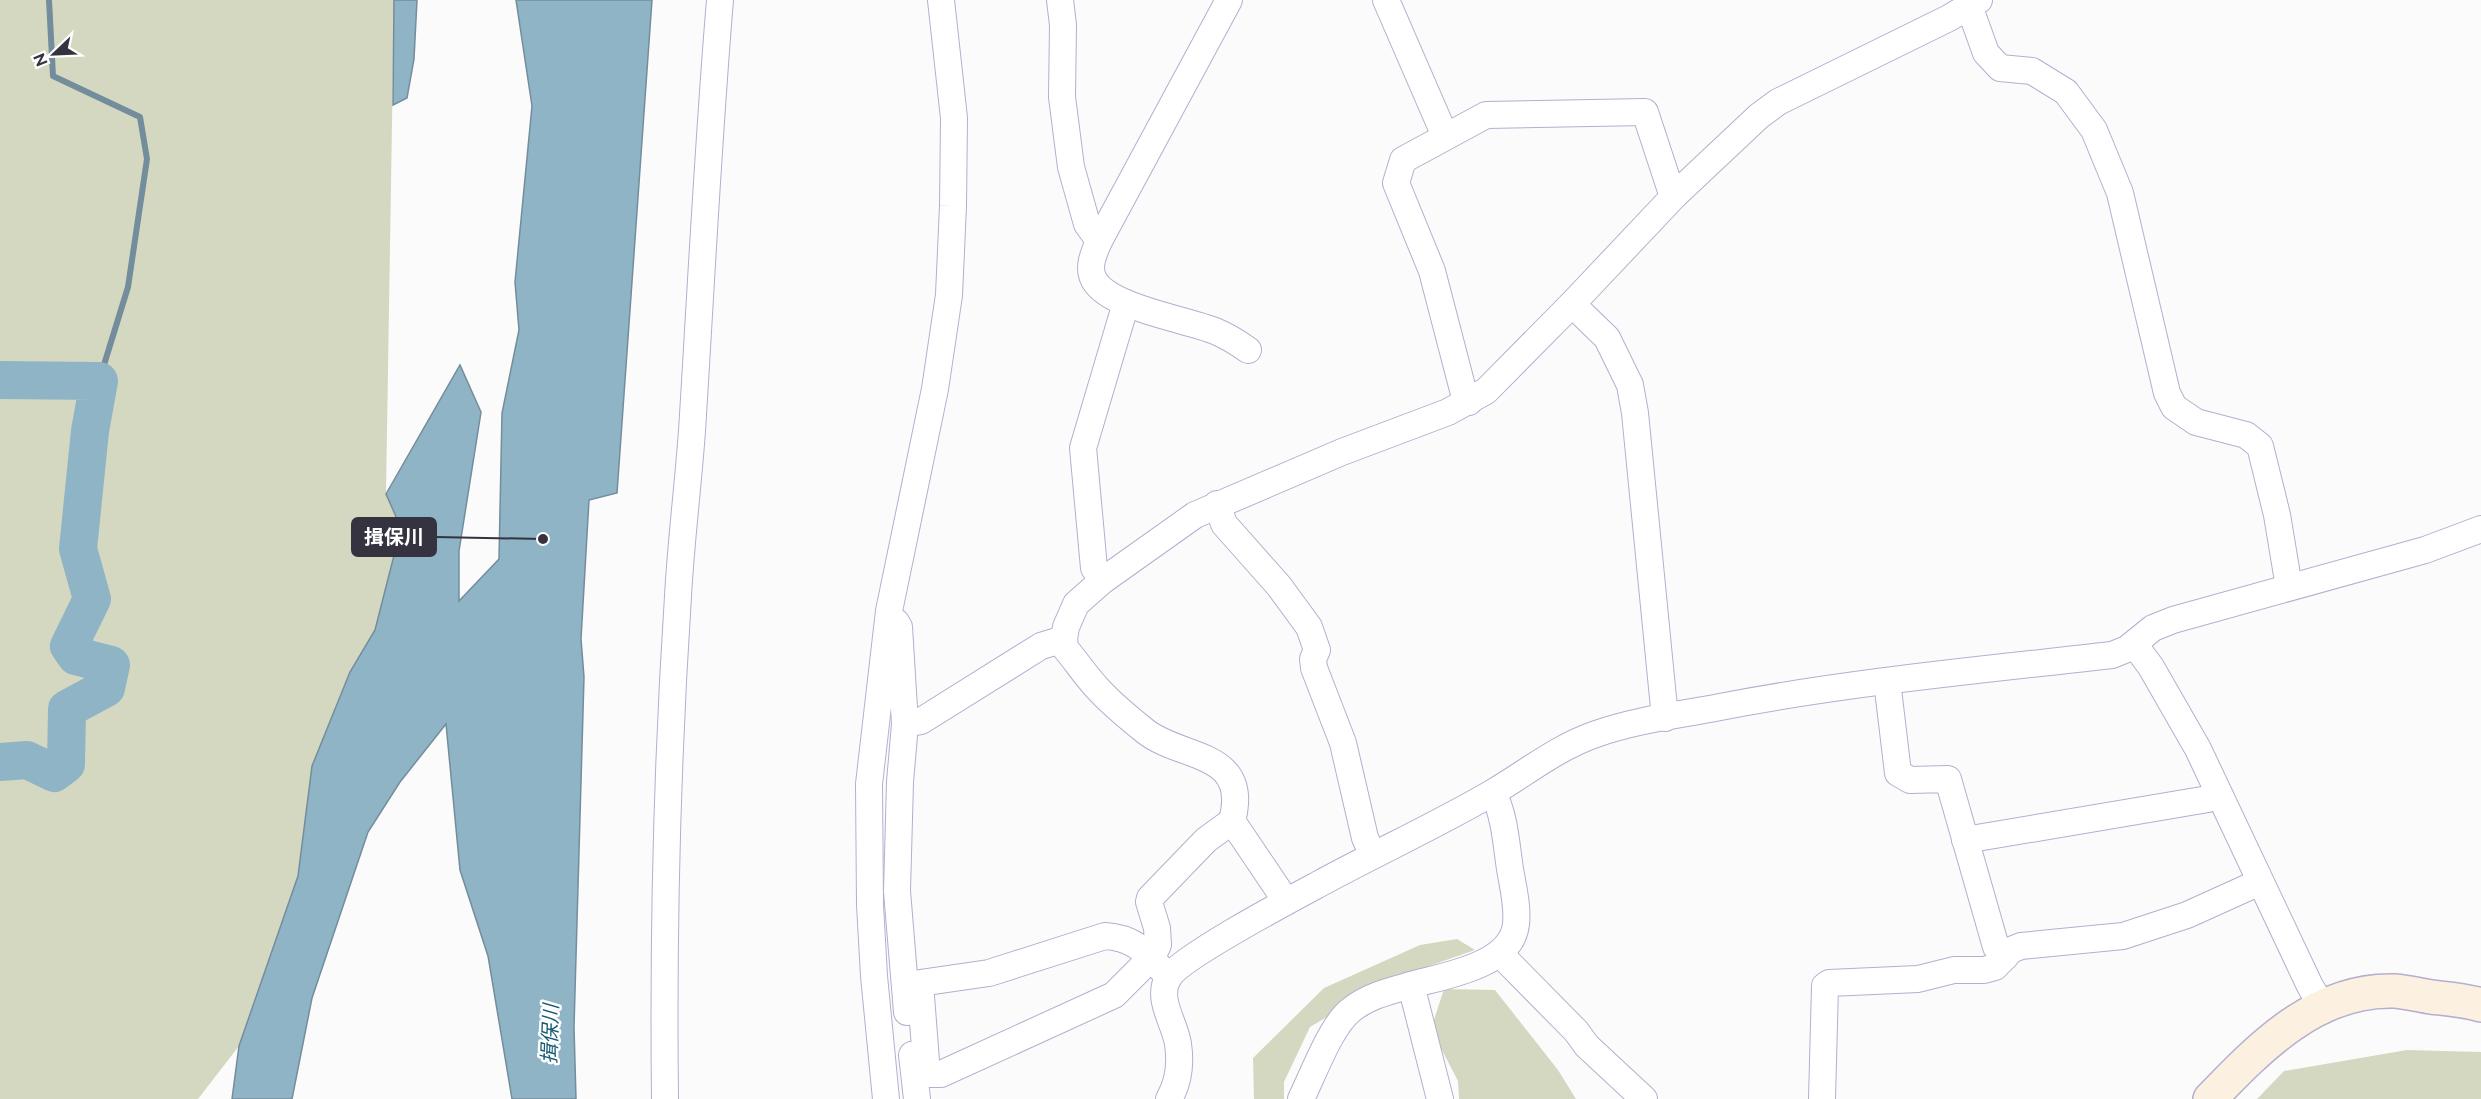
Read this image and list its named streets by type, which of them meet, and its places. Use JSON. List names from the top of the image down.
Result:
{
  "water": ["揖保川"],
  "places": ["揖保川"],
  "north": "bottom left"
}
